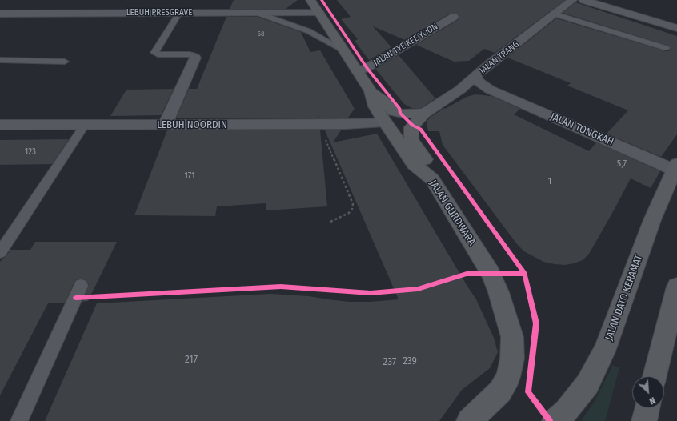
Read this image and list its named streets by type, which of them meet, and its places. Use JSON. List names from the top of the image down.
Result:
{
  "streets": {
    "main road": ["JALAN GURDWARA", "JALAN DATO KERAMAT"],
    "street": [
      "LEBUH PRESGRAVE",
      "JALAN TYE KEE YOON",
      "JALAN TRANG",
      "LEBUH NOORDIN",
      "JALAN TONGKAH"
    ]
  },
  "crossings": [
    ["LEBUH PRESGRAVE", "JALAN GURDWARA"],
    ["JALAN TYE KEE YOON", "JALAN GURDWARA"],
    ["JALAN TRANG", "JALAN TONGKAH"],
    ["LEBUH NOORDIN", "JALAN GURDWARA"],
    ["JALAN TONGKAH", "JALAN DATO KERAMAT"]
  ],
  "house_numbers": [
    "68",
    "123",
    "5,7",
    "171",
    "1",
    "217",
    "239",
    "237"
  ],
  "north": "bottom right"
}
